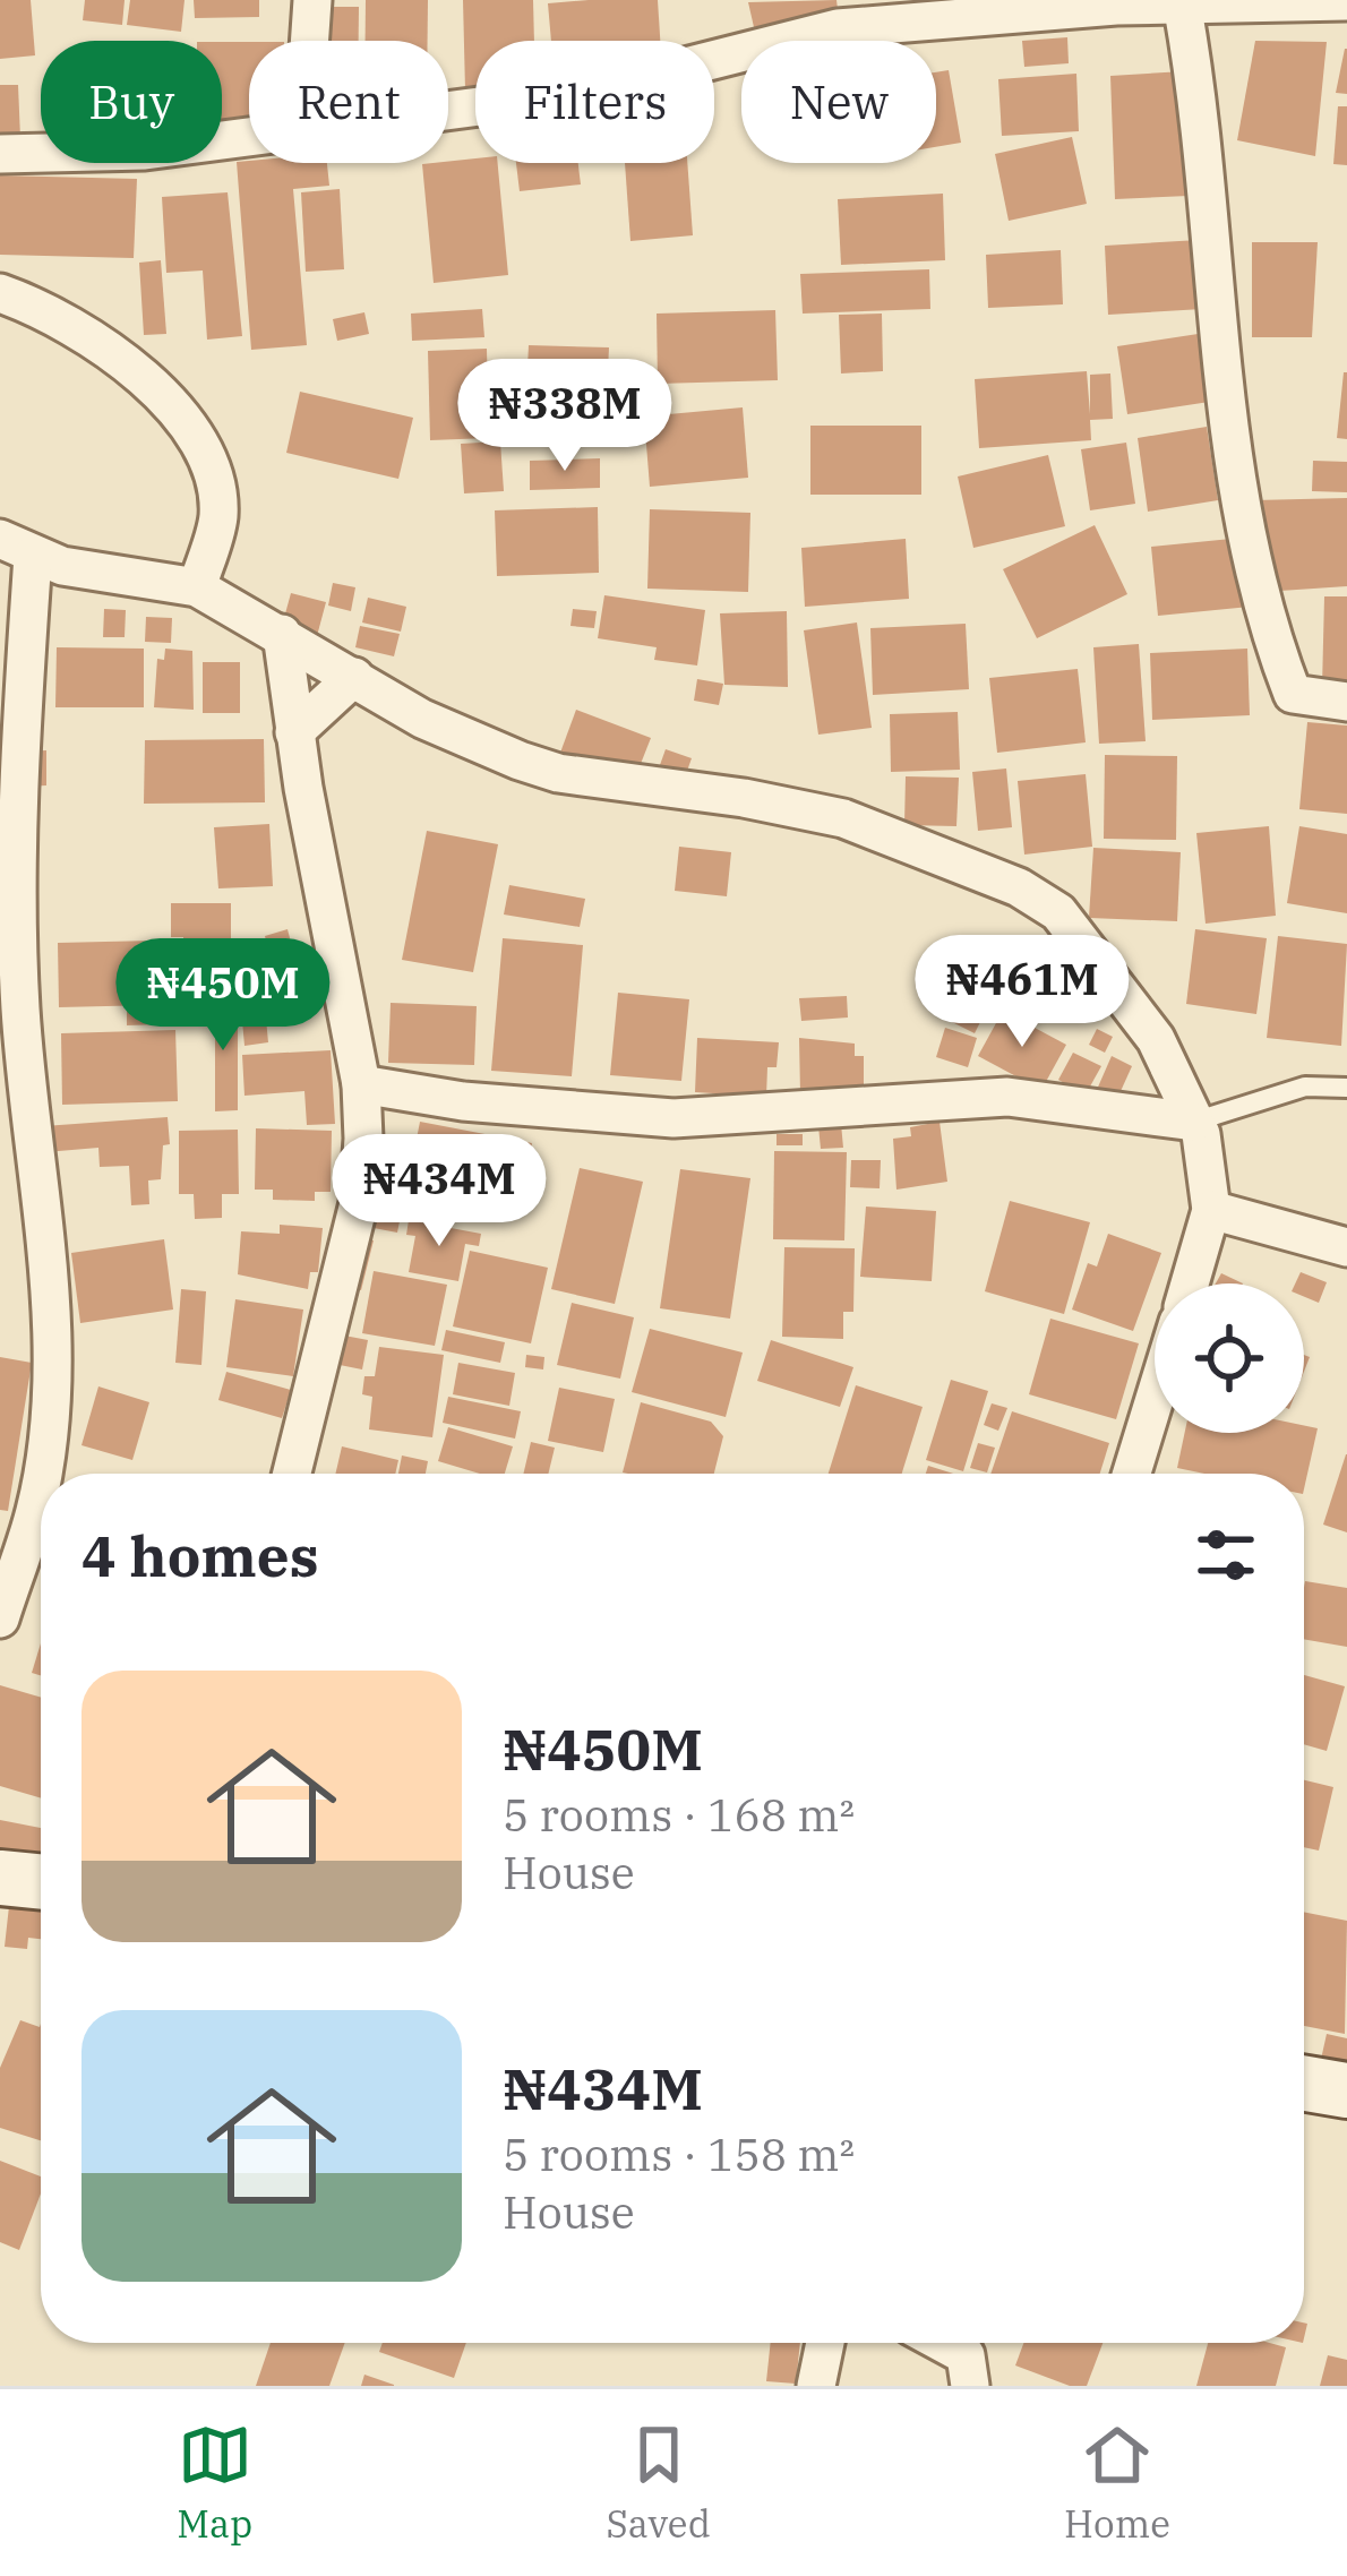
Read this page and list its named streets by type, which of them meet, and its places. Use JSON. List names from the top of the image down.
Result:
{
  "page": {
    "chip": [
      "Buy",
      "Rent",
      "Filters",
      "New"
    ],
    "price": [
      "₦338M",
      "₦461M",
      "₦450M",
      "₦434M"
    ],
    "heading": "4 homes",
    "list": [
      {
        "name": "₦450M",
        "note": "5 rooms · 168 m² · House"
      },
      {
        "name": "₦434M",
        "note": "5 rooms · 158 m² · House"
      }
    ],
    "tabs": ["Map", "Saved", "Home"]
  }
}
